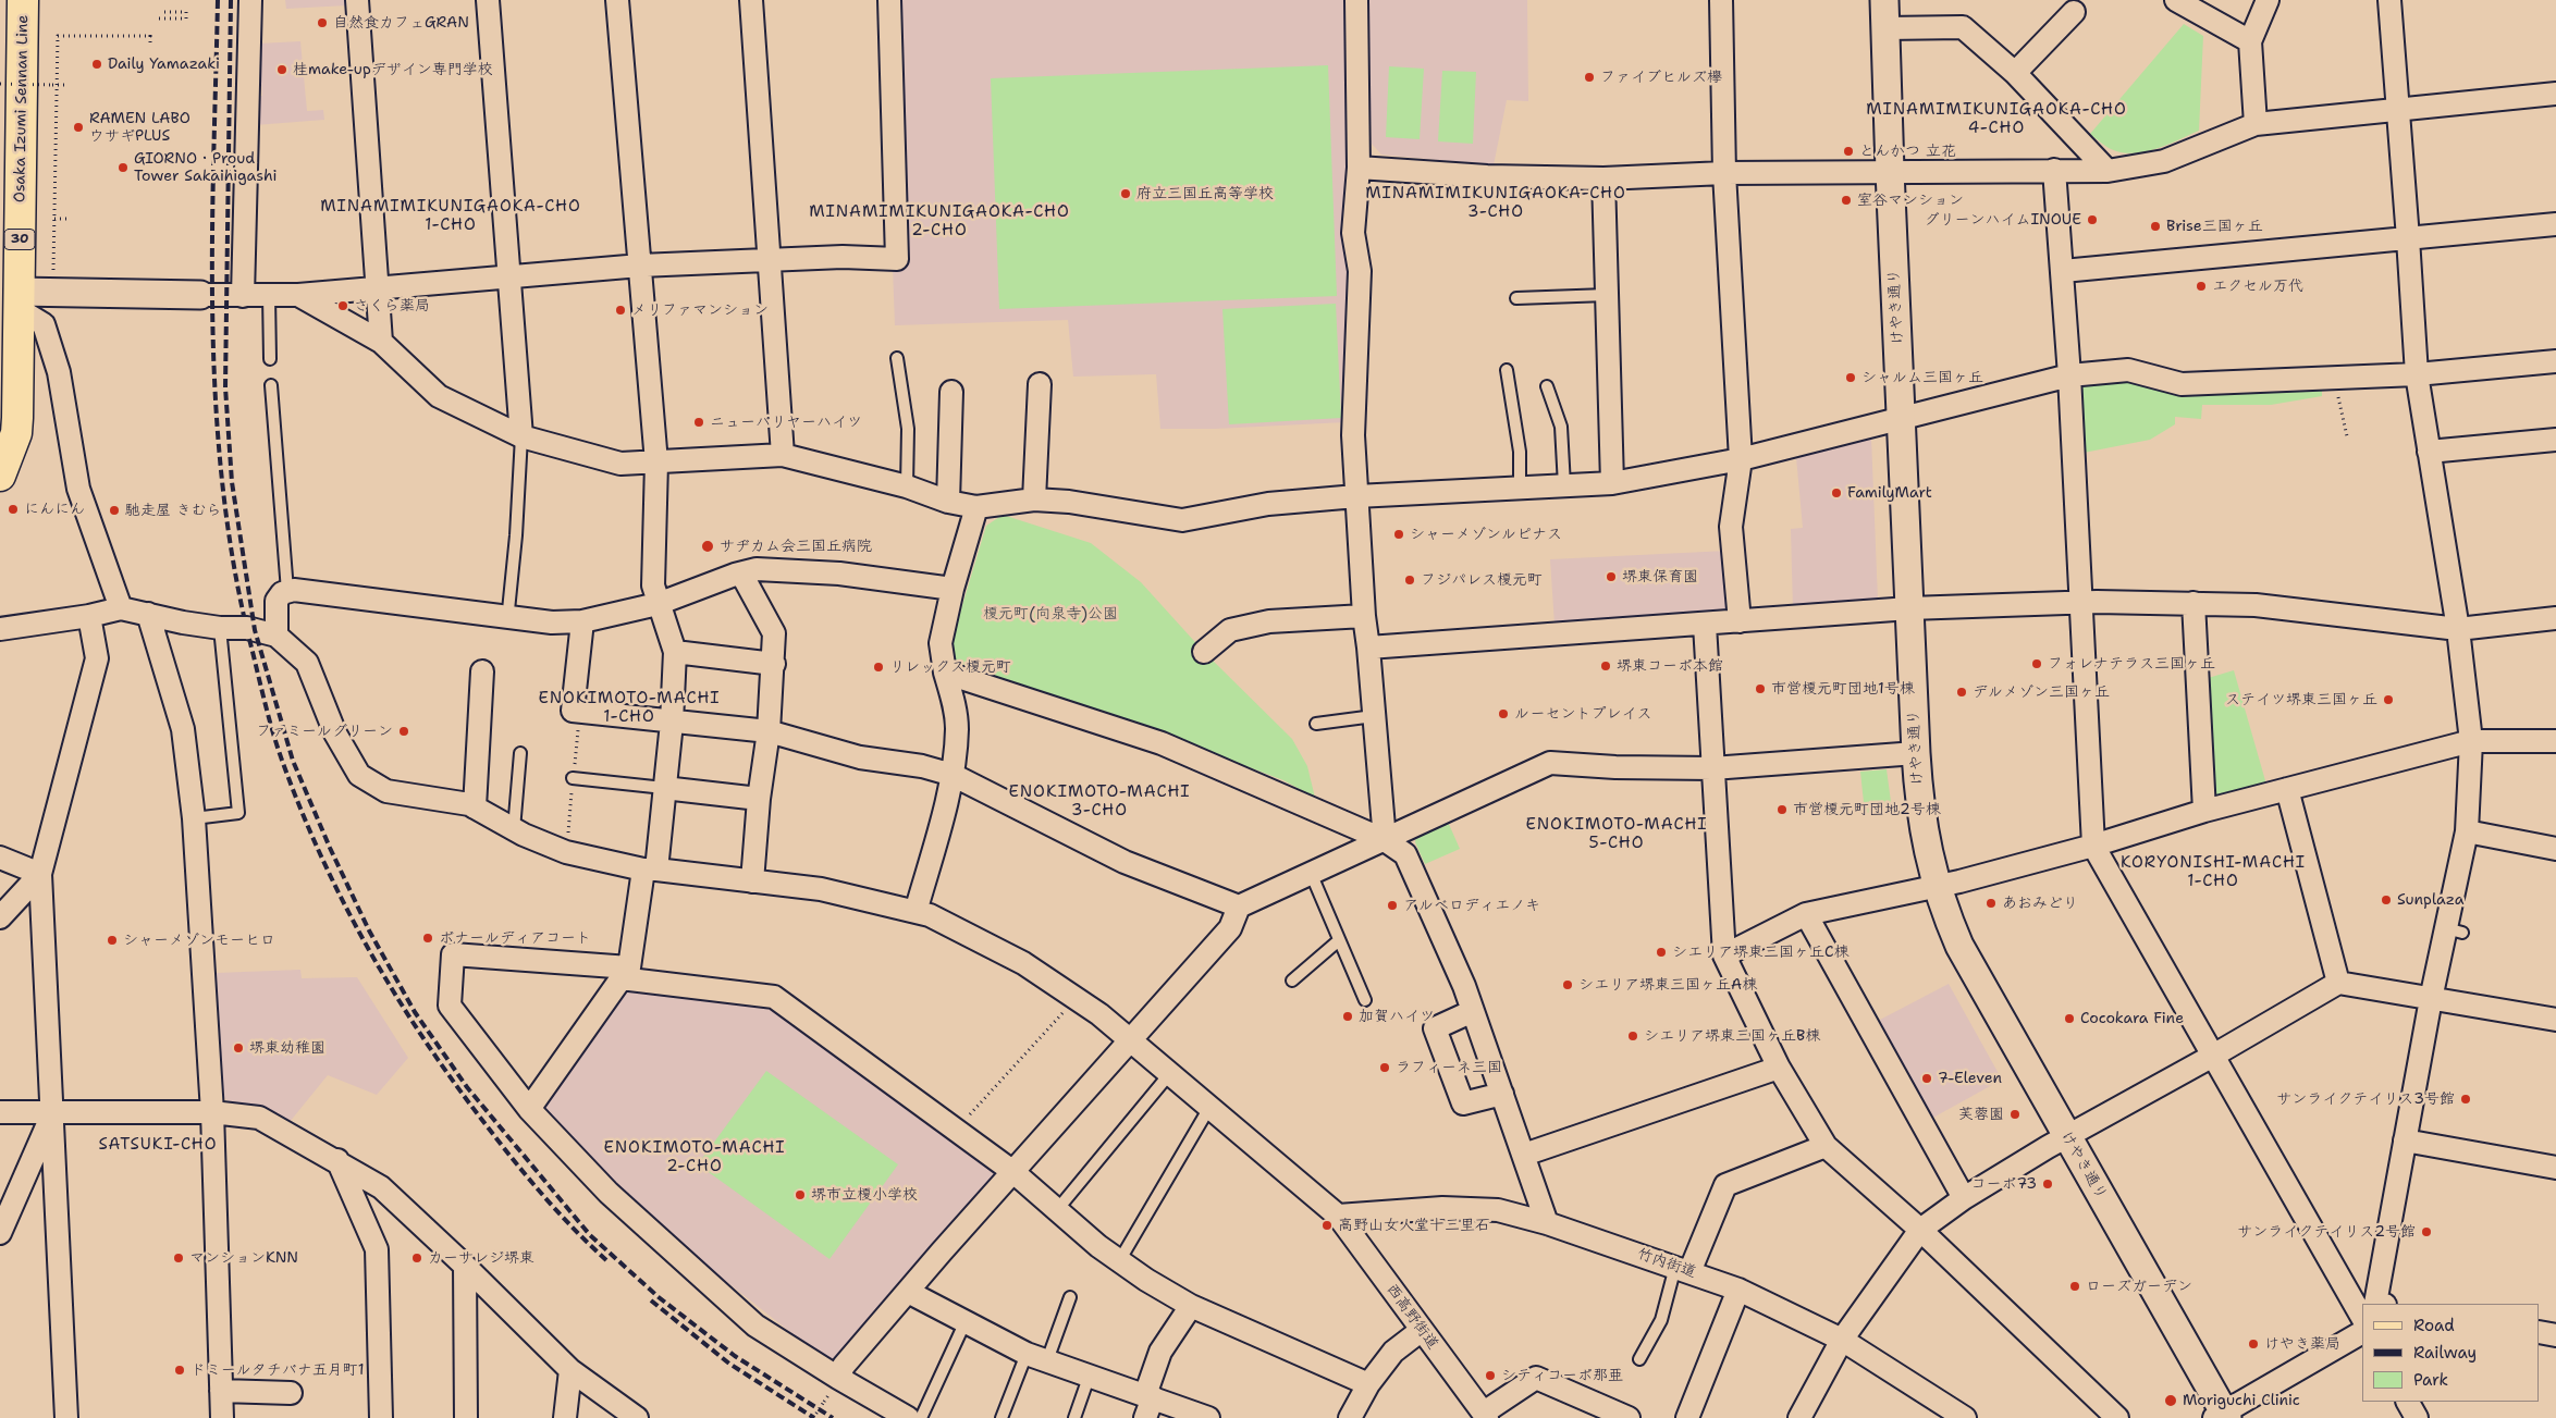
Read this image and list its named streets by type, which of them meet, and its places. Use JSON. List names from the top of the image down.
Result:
{
  "streets": {
    "main road": ["Osaka Izumi Sennan Line", "30"],
    "street": ["けやき通り", "竹内街道", "西高野街道"]
  },
  "crossings": [
    ["竹内街道", "西高野街道"]
  ],
  "districts": [
    "MINAMIMIKUNIGAOKA-CHO 4-CHO",
    "MINAMIMIKUNIGAOKA-CHO 3-CHO",
    "MINAMIMIKUNIGAOKA-CHO 1-CHO",
    "MINAMIMIKUNIGAOKA-CHO 2-CHO",
    "ENOKIMOTO-MACHI 1-CHO",
    "ENOKIMOTO-MACHI 3-CHO",
    "ENOKIMOTO-MACHI 5-CHO",
    "KORYONISHI-MACHI 1-CHO",
    "SATSUKI-CHO",
    "ENOKIMOTO-MACHI 2-CHO"
  ],
  "parks": ["榎元町(向泉寺)公園"],
  "places": [
    "自然食カフェGRAN",
    "Daily Yamazaki",
    "桂make-upデザイン専門学校",
    "ファイブヒルズ欅",
    "RAMEN LABO ウサギPLUS",
    "とんかつ 立花",
    "GIORNO・Proud Tower Sakaihigashi",
    "府立三国丘高等学校",
    "室谷マンション",
    "グリーンハイムINOUE",
    "Brise三国ヶ丘",
    "エクセル万代",
    "さくら薬局",
    "メリファマンション",
    "シャルム三国ヶ丘",
    "ニューバリヤーハイツ",
    "FamilyMart",
    "にんにん",
    "馳走屋 きむら",
    "シャーメゾンルピナス",
    "サヂカム会三国丘病院",
    "堺東保育園",
    "フジパレス榎元町",
    "フォレナテラス三国ヶ丘",
    "堺東コーポ本館",
    "リレックス榎元町",
    "市営榎元町団地1号棟",
    "デルメゾン三国ヶ丘",
    "ステイツ堺東三国ヶ丘",
    "ルーセントプレイス",
    "ファミールグリーン",
    "市営榎元町団地2号棟",
    "Sunplaza",
    "あおみどり",
    "アルベロディエノキ",
    "ボナールディアコート",
    "シャーメゾンモーヒロ",
    "シエリア堺東三国ヶ丘C棟",
    "シエリア堺東三国ヶ丘A棟",
    "加賀ハイツ",
    "Cocokara Fine",
    "シエリア堺東三国ヶ丘B棟",
    "堺東幼稚園",
    "ラフィーネ三国",
    "7-Eleven",
    "サンライクテイリス3号館",
    "芙蓉園",
    "コーポ73",
    "堺市立榎小学校",
    "高野山女人堂十三里石",
    "サンライクテイリス2号館",
    "マンションKNN",
    "カーサレジ堺東",
    "ローズガーデン",
    "けやき薬局",
    "ドミールタチバナ五月町1",
    "シティコーポ那亜",
    "Moriguchi Clinic"
  ],
  "legend": ["Road", "Railway", "Park"]
}
